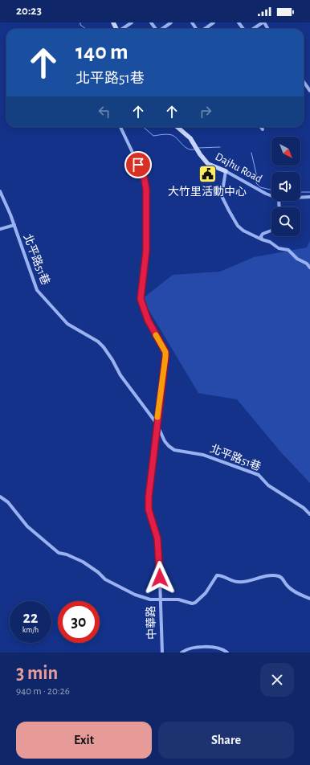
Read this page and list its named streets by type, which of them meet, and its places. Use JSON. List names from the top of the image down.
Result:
{
  "streets": {
    "street": ["Dajhu Road", "北平路51巷", "中華路"]
  },
  "crossings": [
    ["北平路51巷", "中華路"]
  ],
  "places": {
    "public building": ["大竹里活動中心"]
  },
  "north": "bottom right",
  "page": {
    "status": "20:23",
    "turn": ["140 m", "北平路51巷"],
    "speed": "22 km/h",
    "limit": "30",
    "heading": ["3 min", "940 m · 20:26"],
    "buttons": ["Exit", "Share"]
  }
}
